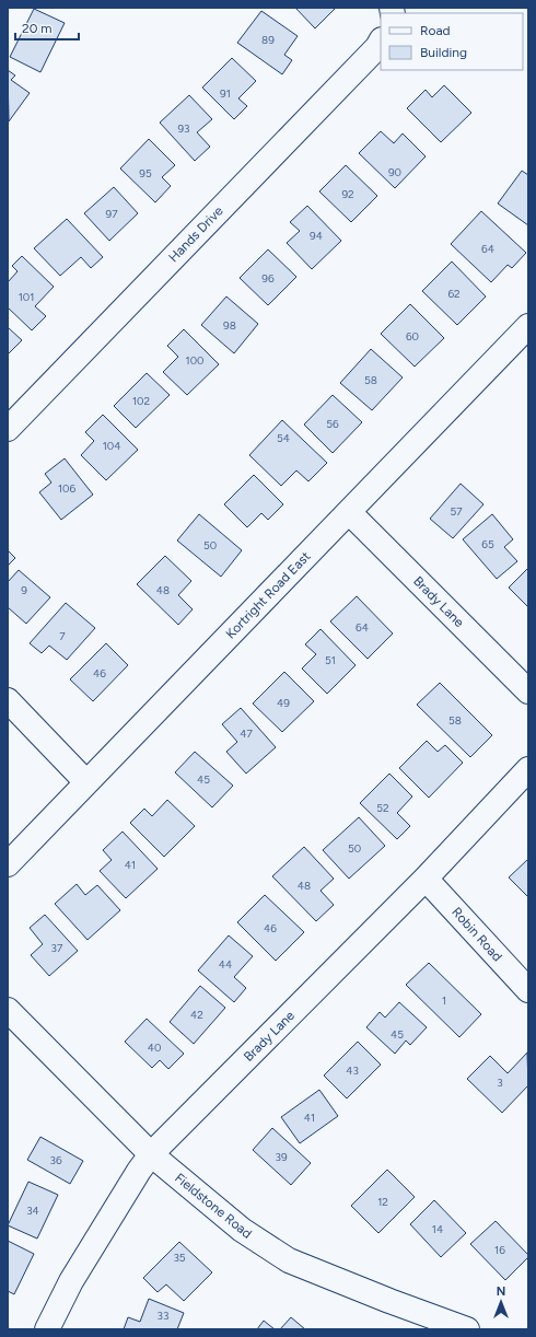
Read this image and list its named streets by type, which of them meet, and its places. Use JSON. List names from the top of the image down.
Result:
{
  "streets": {
    "street": [
      "Hands Drive",
      "Kortright Road East",
      "Brady Lane",
      "Robin Road",
      "Fieldstone Road"
    ]
  },
  "crossings": [
    ["Kortright Road East", "Brady Lane"],
    ["Brady Lane", "Robin Road"],
    ["Brady Lane", "Fieldstone Road"]
  ],
  "house_numbers": [
    "89",
    "91",
    "93",
    "90",
    "95",
    "92",
    "97",
    "94",
    "64",
    "96",
    "62",
    "101",
    "98",
    "60",
    "100",
    "58",
    "102",
    "56",
    "54",
    "104",
    "106",
    "57",
    "65",
    "50",
    "9",
    "48",
    "64",
    "7",
    "51",
    "46",
    "49",
    "58",
    "47",
    "45",
    "52",
    "50",
    "41",
    "48",
    "46",
    "37",
    "44",
    "1",
    "42",
    "45",
    "40",
    "43",
    "3",
    "41",
    "39",
    "36",
    "12",
    "34",
    "14",
    "16",
    "35",
    "33"
  ],
  "legend": ["Road", "Building"],
  "scale_bar": "20 m",
  "north": "top"
}
